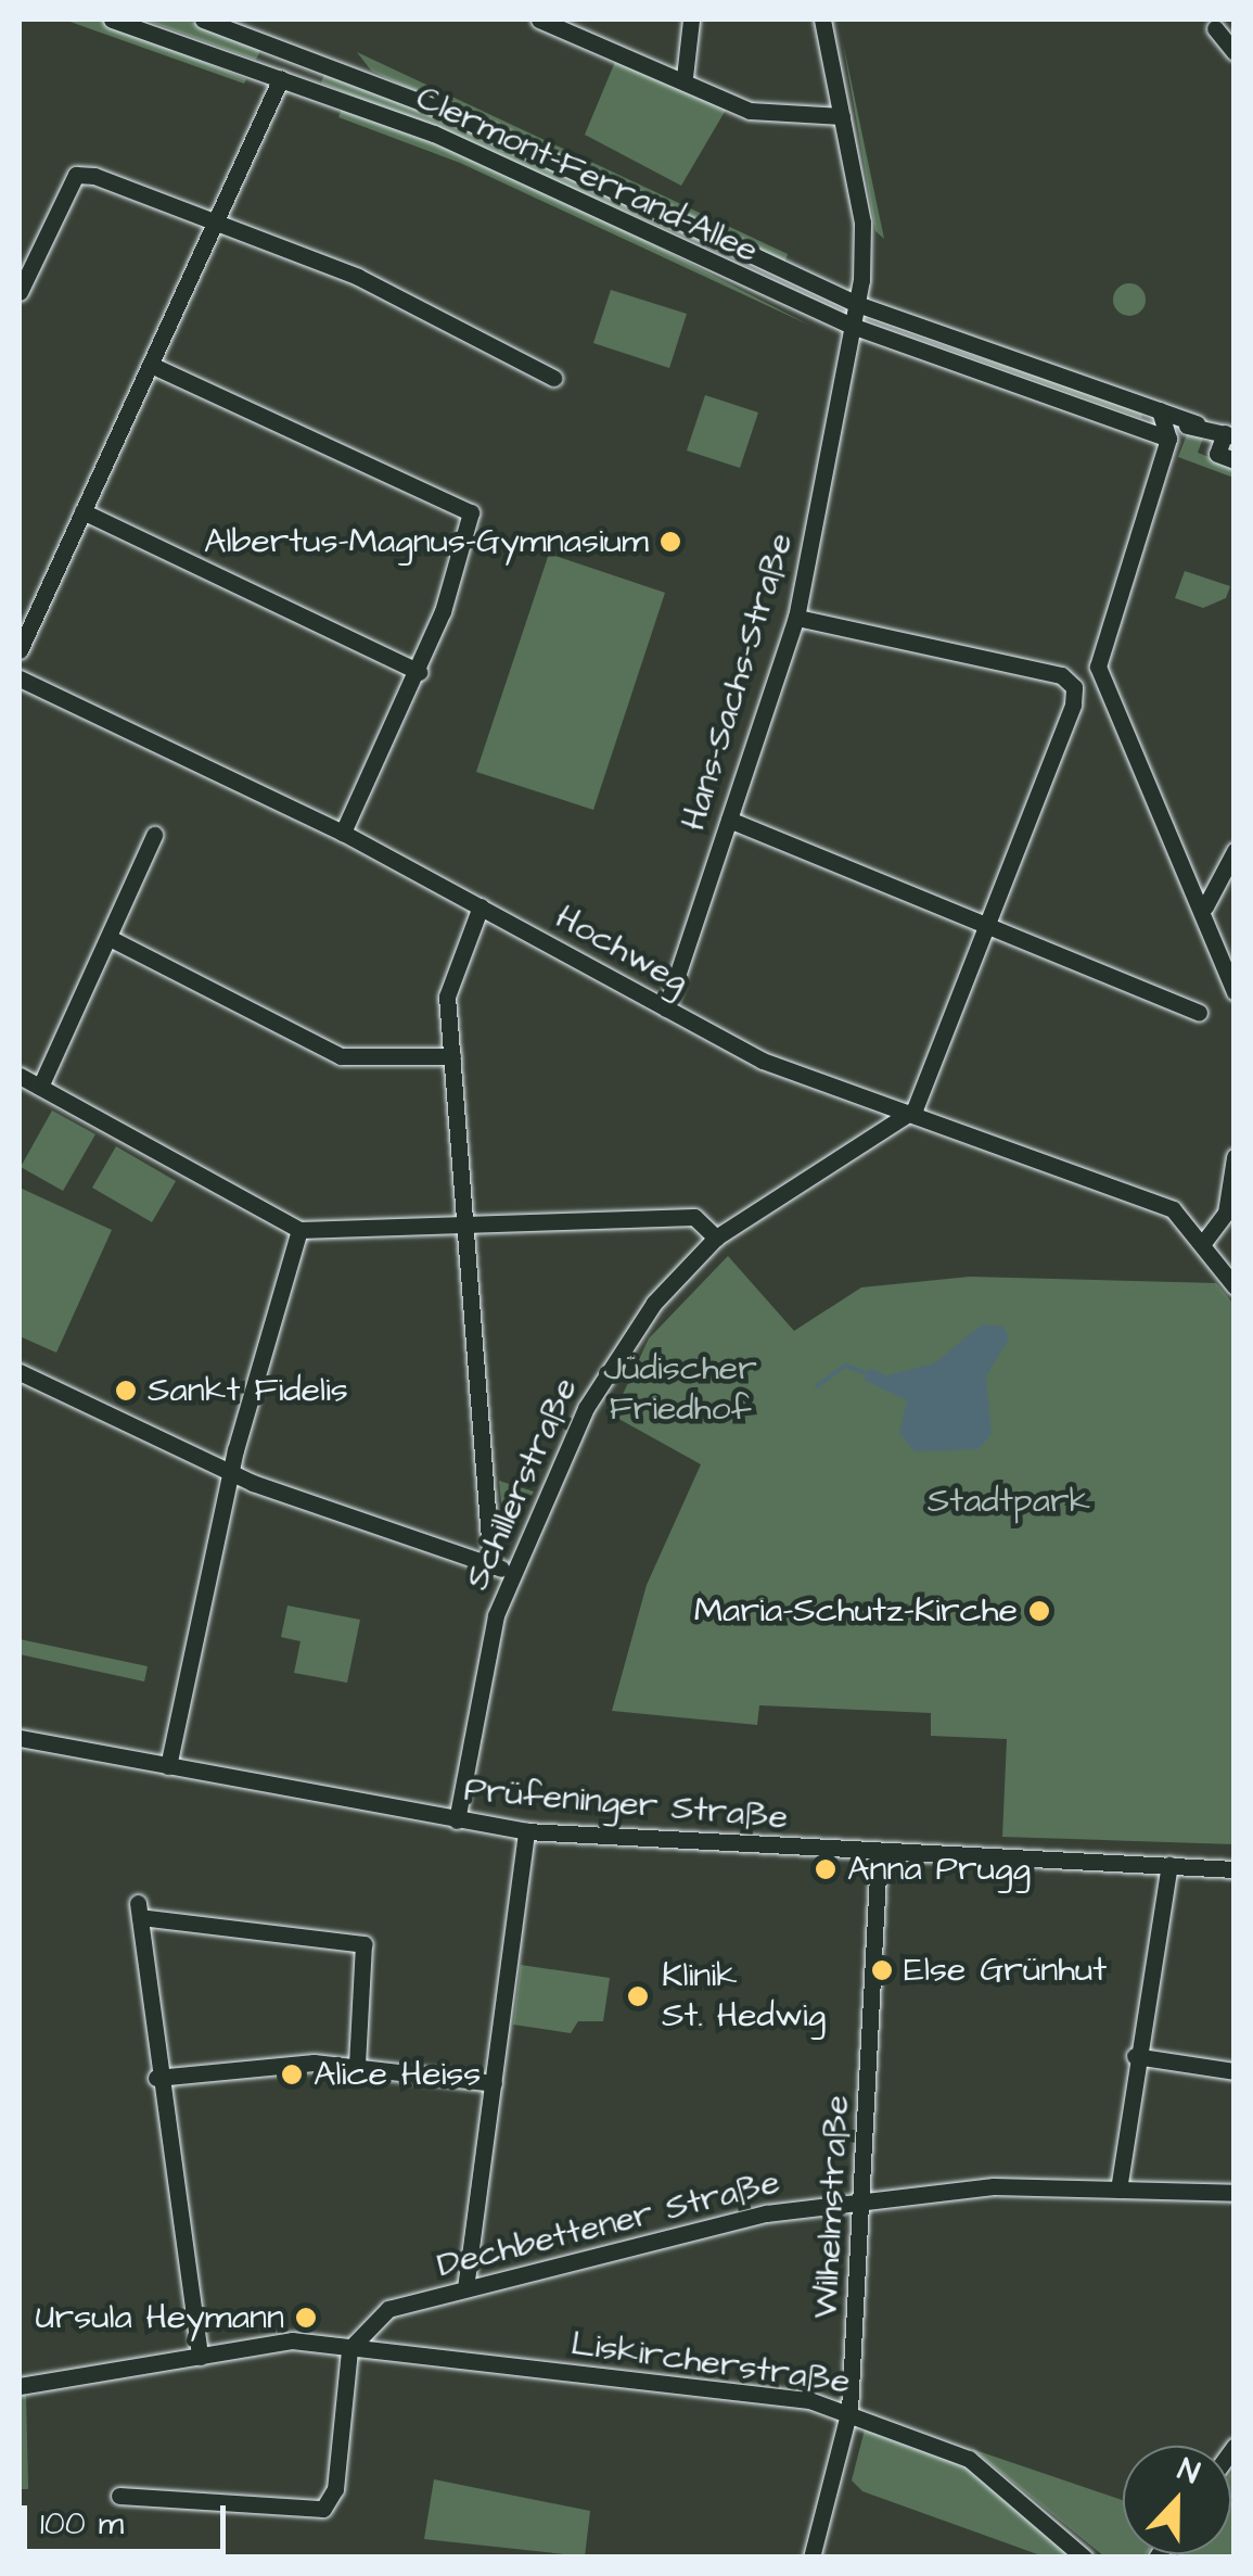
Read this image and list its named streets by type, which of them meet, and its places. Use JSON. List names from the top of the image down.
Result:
{
  "streets": {
    "street": [
      "Clermont-Ferrand-Allee",
      "Hans-Sachs-Straße",
      "Hochweg",
      "Schillerstraße",
      "Prüfeninger Straße",
      "Wilhelmstraße",
      "Dechbettener Straße",
      "Liskircherstraße"
    ]
  },
  "crossings": [
    ["Clermont-Ferrand-Allee", "Hans-Sachs-Straße"],
    ["Hans-Sachs-Straße", "Hochweg"],
    ["Hochweg", "Schillerstraße"],
    ["Schillerstraße", "Prüfeninger Straße"],
    ["Prüfeninger Straße", "Wilhelmstraße"],
    ["Wilhelmstraße", "Dechbettener Straße"],
    ["Wilhelmstraße", "Liskircherstraße"],
    ["Dechbettener Straße", "Liskircherstraße"]
  ],
  "parks": ["Jüdischer Friedhof", "Stadtpark"],
  "places": [
    "Albertus-Magnus-Gymnasium",
    "Sankt Fidelis",
    "Maria-Schutz-Kirche",
    "Anna Prugg",
    "Else Grünhut",
    "Klinik St. Hedwig",
    "Alice Heiss",
    "Ursula Heymann"
  ],
  "scale_bar": "100 m",
  "north": "top"
}
